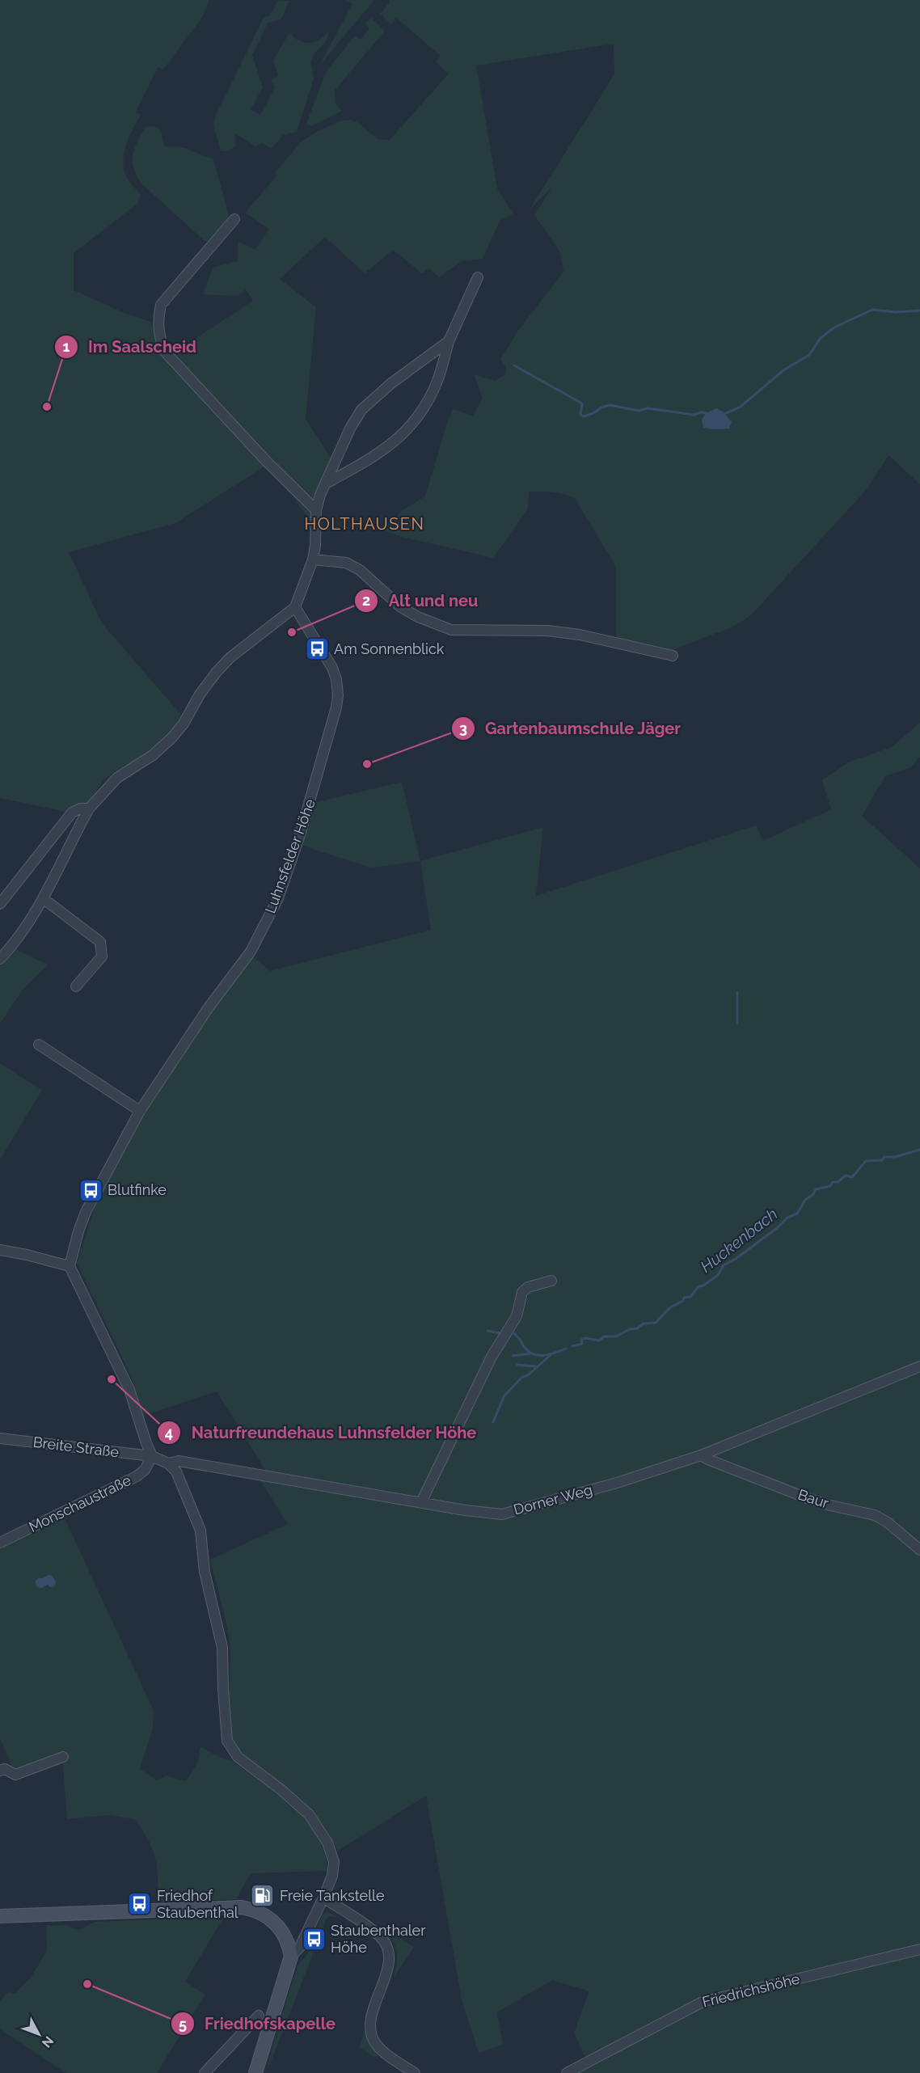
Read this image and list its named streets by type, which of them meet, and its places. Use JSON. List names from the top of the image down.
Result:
{
  "streets": {
    "street": [
      "Luhnsfelder Höhe",
      "Breite Straße",
      "Baur",
      "Dorner Weg",
      "Monschaustraße",
      "Friedrichshöhe"
    ]
  },
  "crossings": [
    ["Breite Straße", "Monschaustraße"],
    ["Baur", "Dorner Weg"]
  ],
  "districts": ["HOLTHAUSEN"],
  "water": ["Huckenbach"],
  "places": {
    "other": [
      "Im Saalscheid",
      "Alt und neu",
      "Gartenbaumschule Jäger",
      "Naturfreundehaus Luhnsfelder Höhe",
      "Friedhofskapelle"
    ],
    "bus stop": [
      "Am Sonnenblick",
      "Blutfinke",
      "Friedhof Staubenthal",
      "Staubenthaler Höhe"
    ],
    "fuel station": ["Freie Tankstelle"]
  },
  "north": "bottom right"
}
